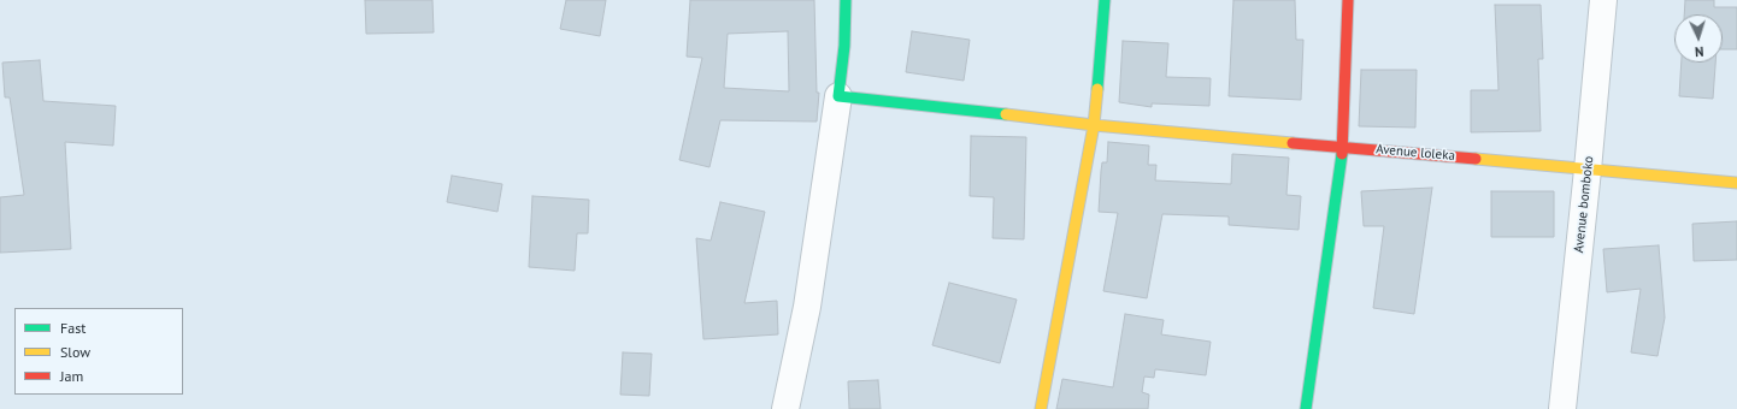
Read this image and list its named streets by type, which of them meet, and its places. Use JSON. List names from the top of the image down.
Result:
{
  "streets": {
    "street": ["Avenue loleka", "Avenue bomboko"]
  },
  "crossings": [
    ["Avenue loleka", "Avenue bomboko"]
  ],
  "legend": ["Fast", "Slow", "Jam"],
  "north": "bottom"
}
